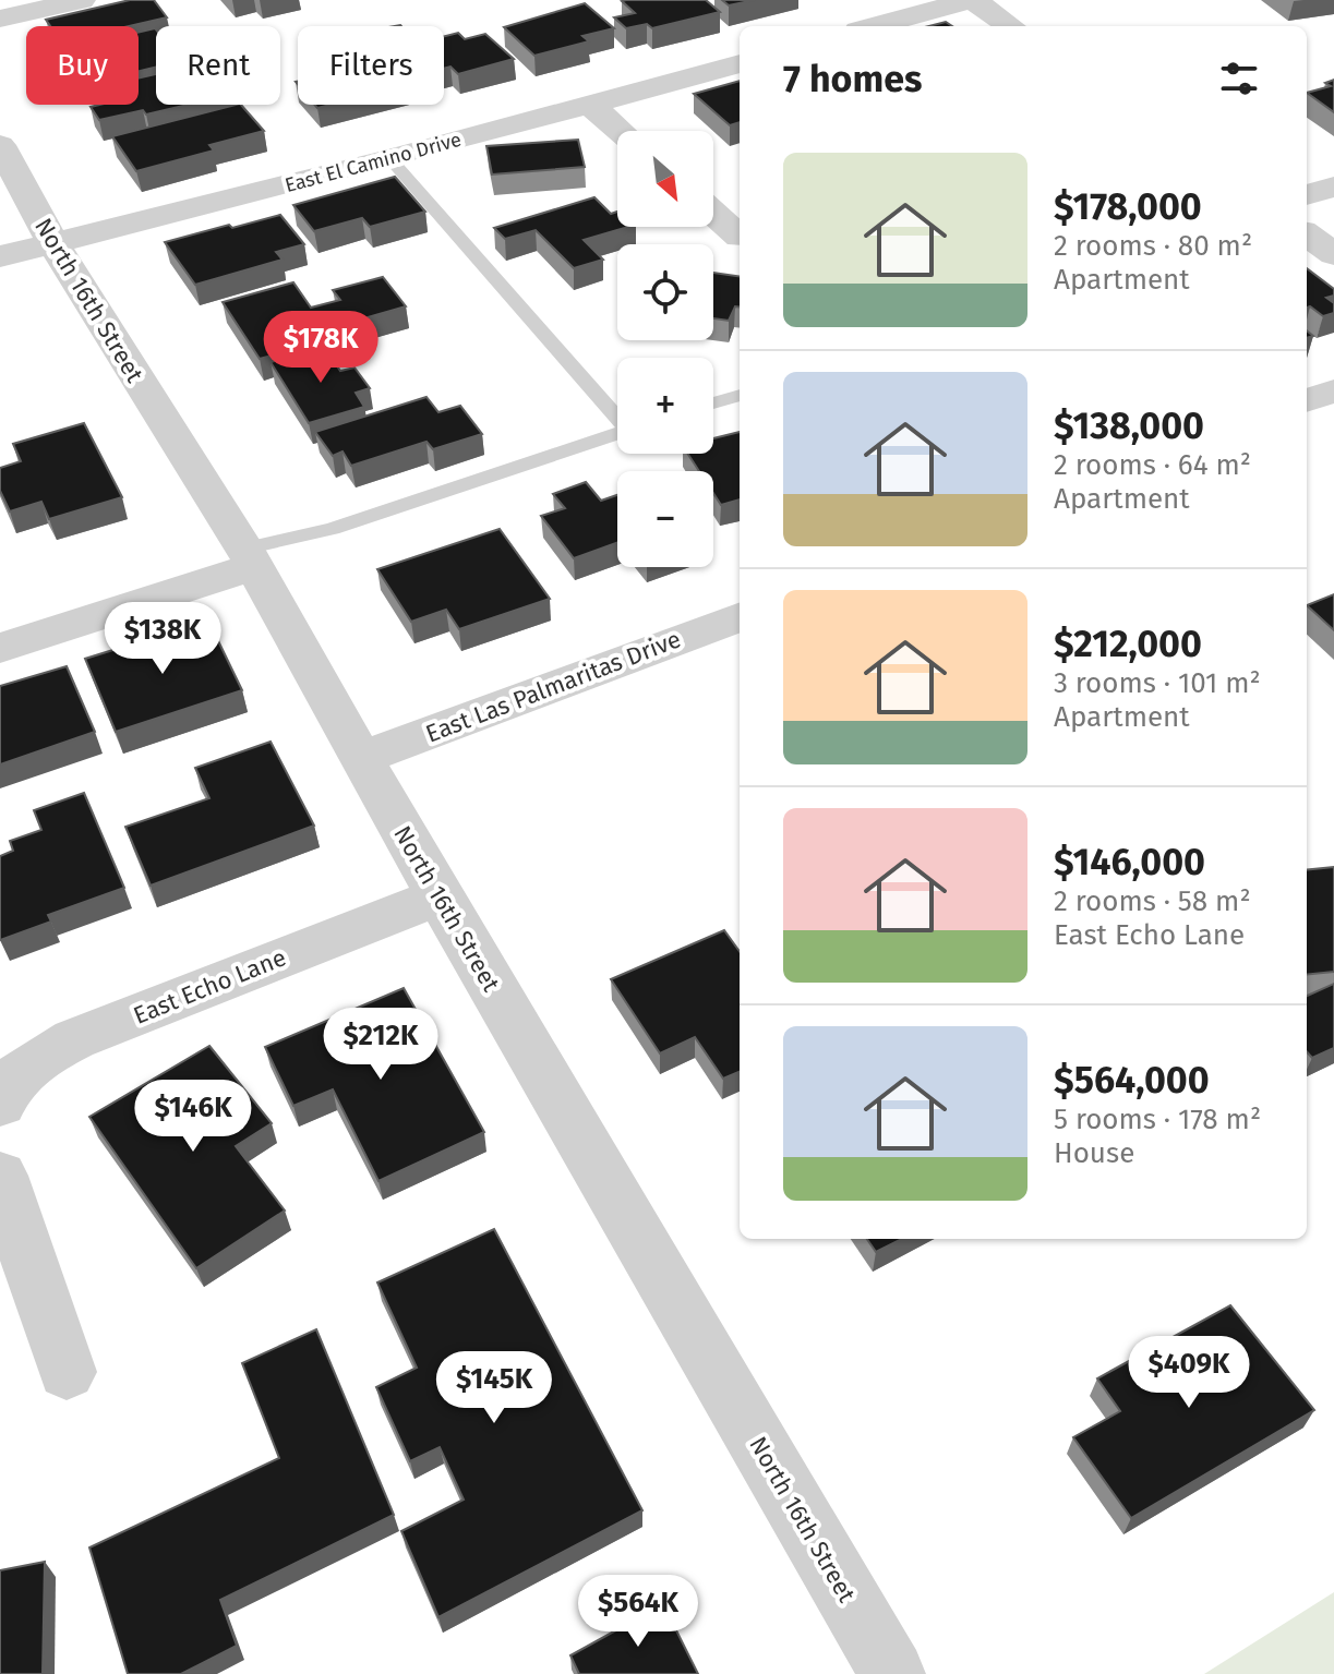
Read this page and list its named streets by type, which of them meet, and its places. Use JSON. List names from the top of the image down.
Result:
{
  "streets": {
    "street": [
      "East El Camino Drive",
      "North 16th Street",
      "East Las Palmaritas Drive",
      "East Echo Lane"
    ]
  },
  "crossings": [
    ["East El Camino Drive", "North 16th Street"],
    ["North 16th Street", "East Las Palmaritas Drive"],
    ["North 16th Street", "East Echo Lane"]
  ],
  "north": "bottom right",
  "page": {
    "chip": ["Buy", "Rent", "Filters"],
    "heading": "7 homes",
    "map_buttons": ["+", "−"],
    "list": [
      {
        "name": "$178,000",
        "note": "2 rooms · 80 m² · Apartment"
      },
      {
        "name": "$138,000",
        "note": "2 rooms · 64 m² · Apartment"
      },
      {
        "name": "$212,000",
        "note": "3 rooms · 101 m² · Apartment"
      },
      {
        "name": "$146,000",
        "note": "2 rooms · 58 m² · East Echo Lane"
      },
      {
        "name": "$564,000",
        "note": "5 rooms · 178 m² · House"
      }
    ],
    "price": [
      "$178K",
      "$138K",
      "$212K",
      "$146K",
      "$409K",
      "$145K",
      "$564K"
    ]
  }
}
